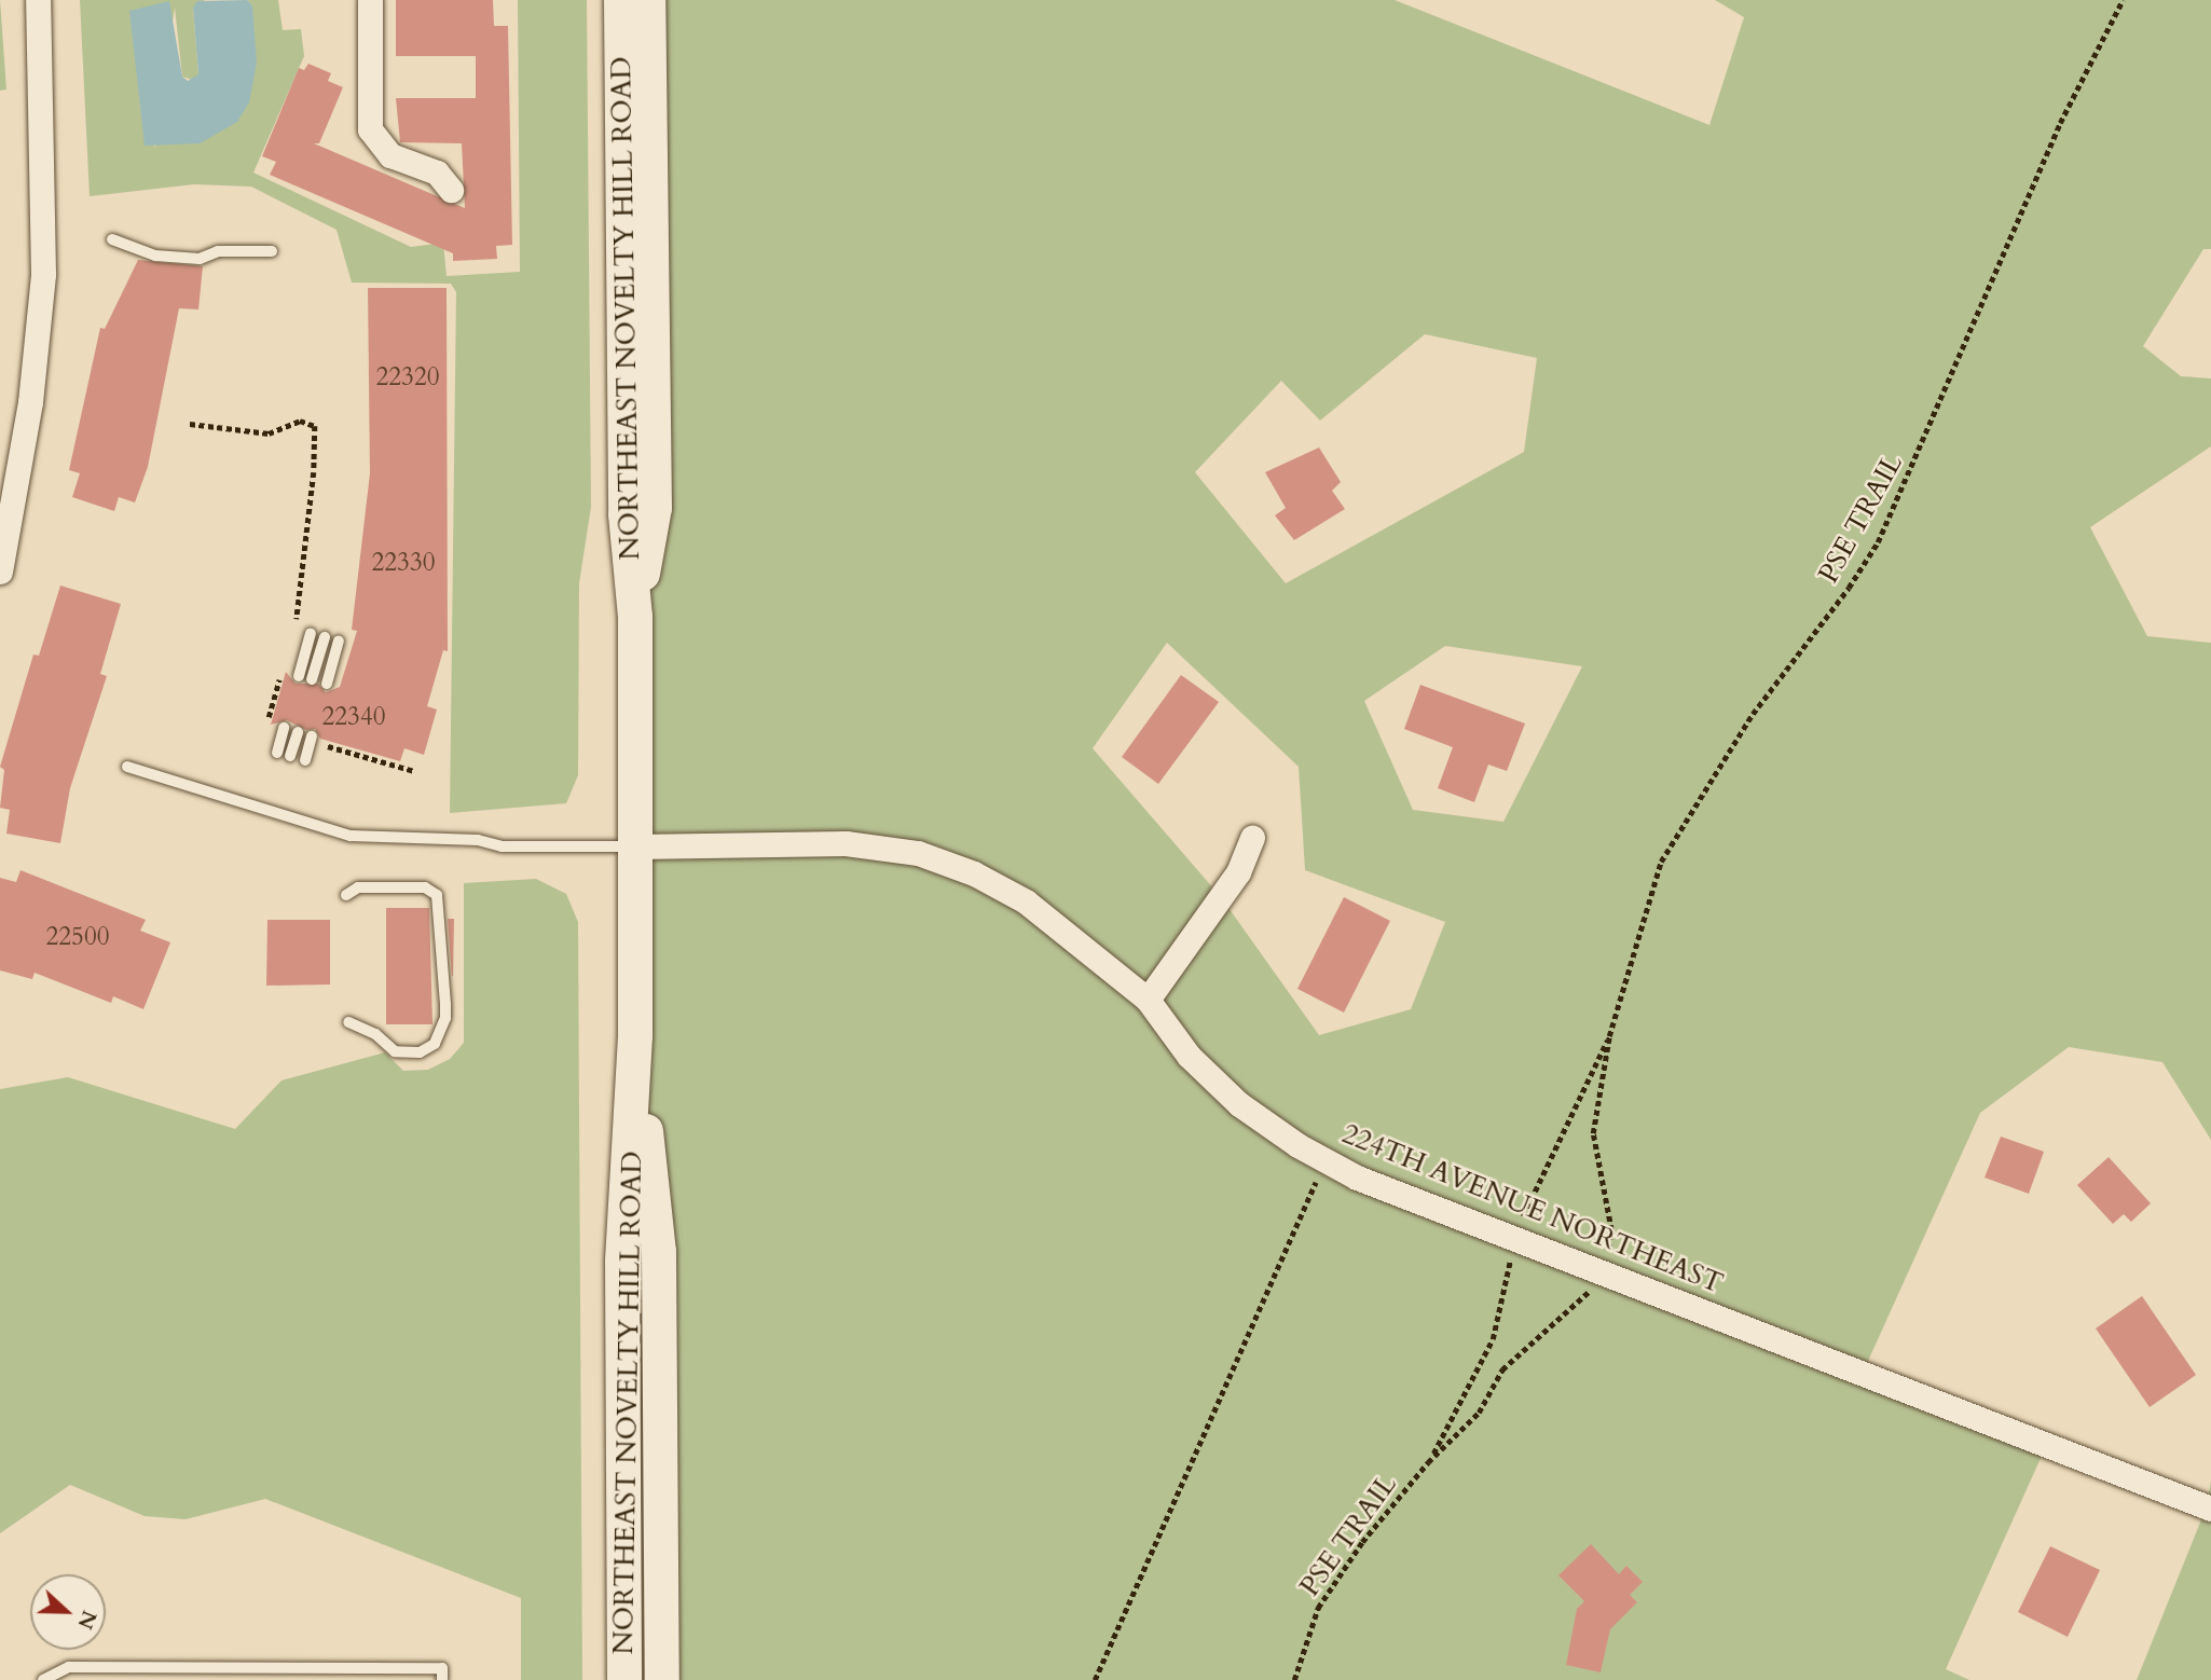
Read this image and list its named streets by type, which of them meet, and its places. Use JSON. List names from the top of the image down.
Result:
{
  "streets": {
    "main road": ["NORTHEAST NOVELTY HILL ROAD"],
    "street": ["224TH AVENUE NORTHEAST"],
    "path": ["PSE TRAIL"]
  },
  "crossings": [
    ["NORTHEAST NOVELTY HILL ROAD", "224TH AVENUE NORTHEAST"]
  ],
  "house_numbers": [
    "22320",
    "22330",
    "22340",
    "22500"
  ],
  "north": "right"
}
